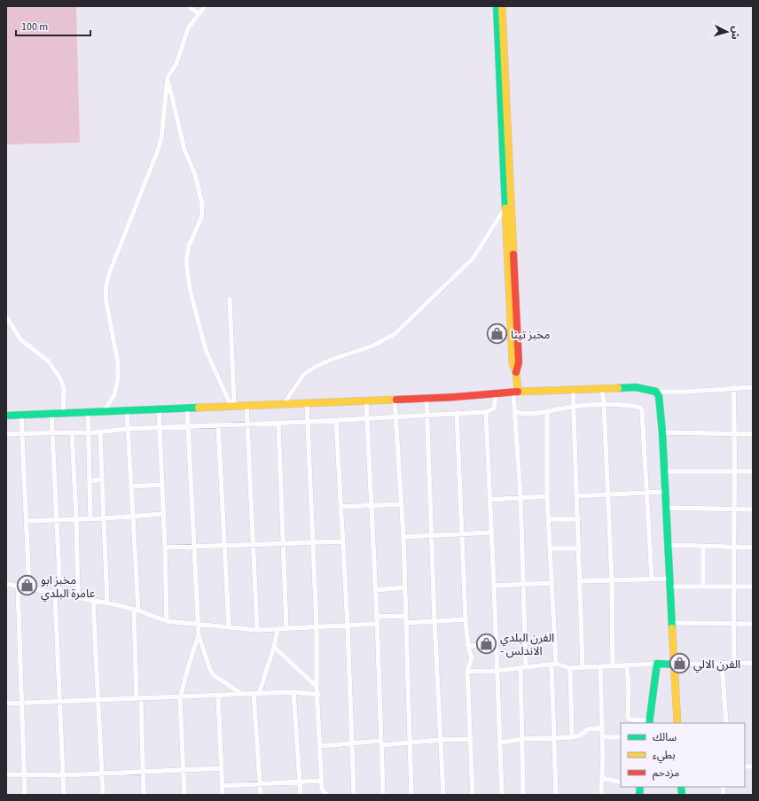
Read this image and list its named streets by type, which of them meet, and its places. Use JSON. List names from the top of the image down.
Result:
{
  "places": {
    "shop": [
      "مخبز تينا",
      "مخبز ابو عامرة البلدي",
      "الفرن البلدي - الاندلس",
      "الفرن الالي"
    ]
  },
  "legend": ["سالك", "بطيء", "مزدحم"],
  "scale_bar": "100 m",
  "north": "right"
}
